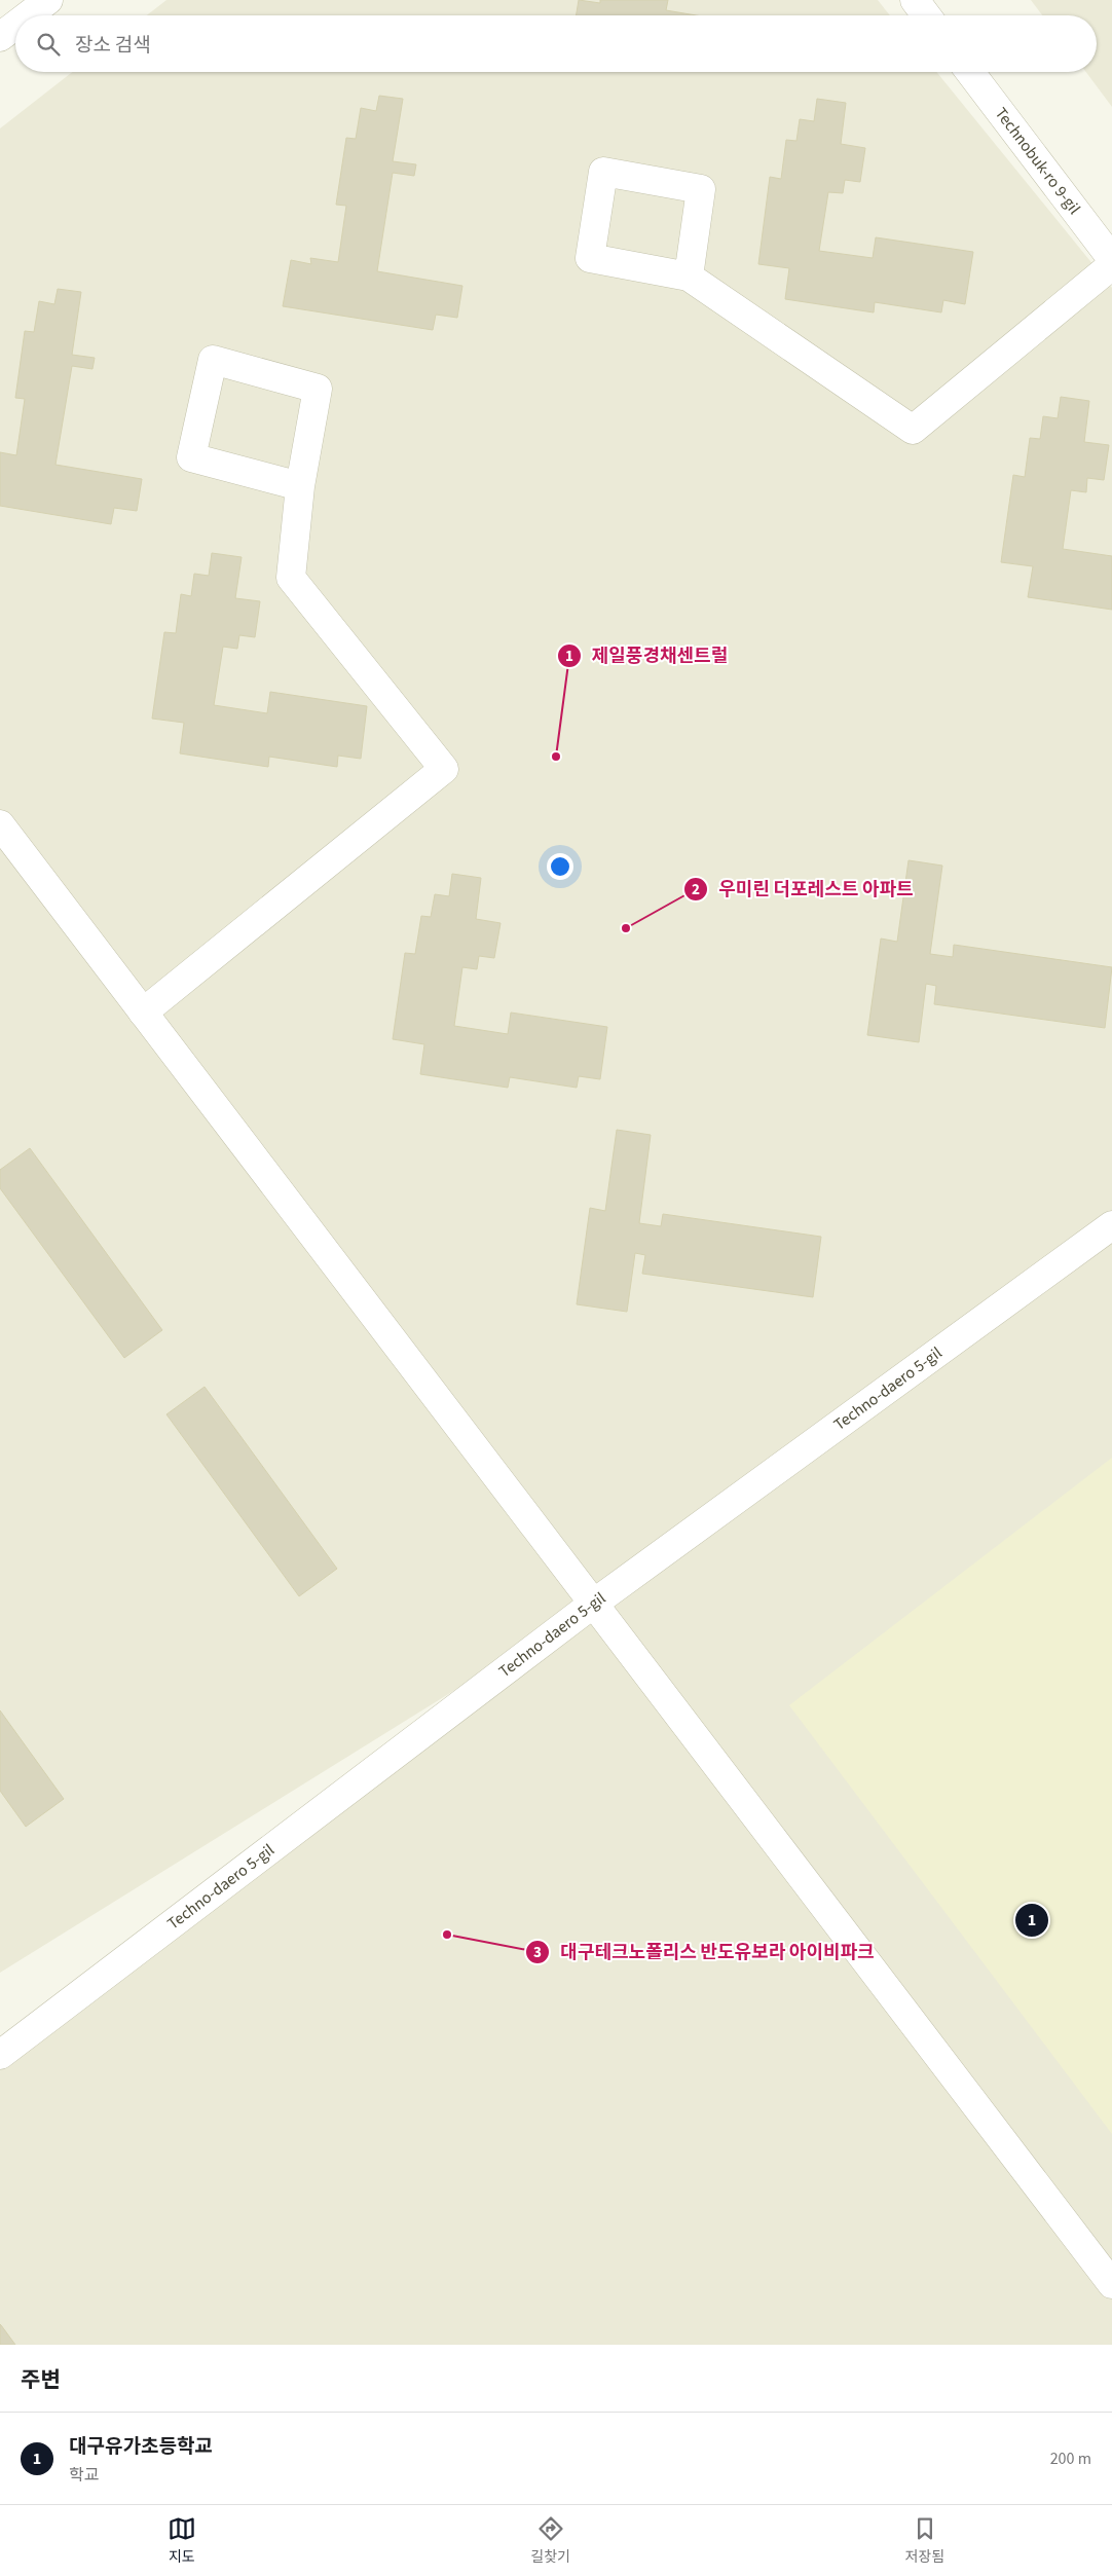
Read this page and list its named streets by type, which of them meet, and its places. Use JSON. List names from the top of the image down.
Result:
{
  "streets": {
    "street": ["Technobuk-ro 9-gil", "Techno-daero 5-gil"]
  },
  "places": ["제일풍경채센트럴", "우미린 더포레스트 아파트", "대구테크노폴리스 반도유보라 아이비파크"],
  "page": {
    "search": "장소 검색",
    "pins": "1",
    "heading": "주변",
    "list": [
      {
        "mark": "1",
        "name": "대구유가초등학교",
        "note": "학교",
        "value": "200 m"
      }
    ],
    "nav": ["지도", "길찾기", "저장됨"]
  }
}
